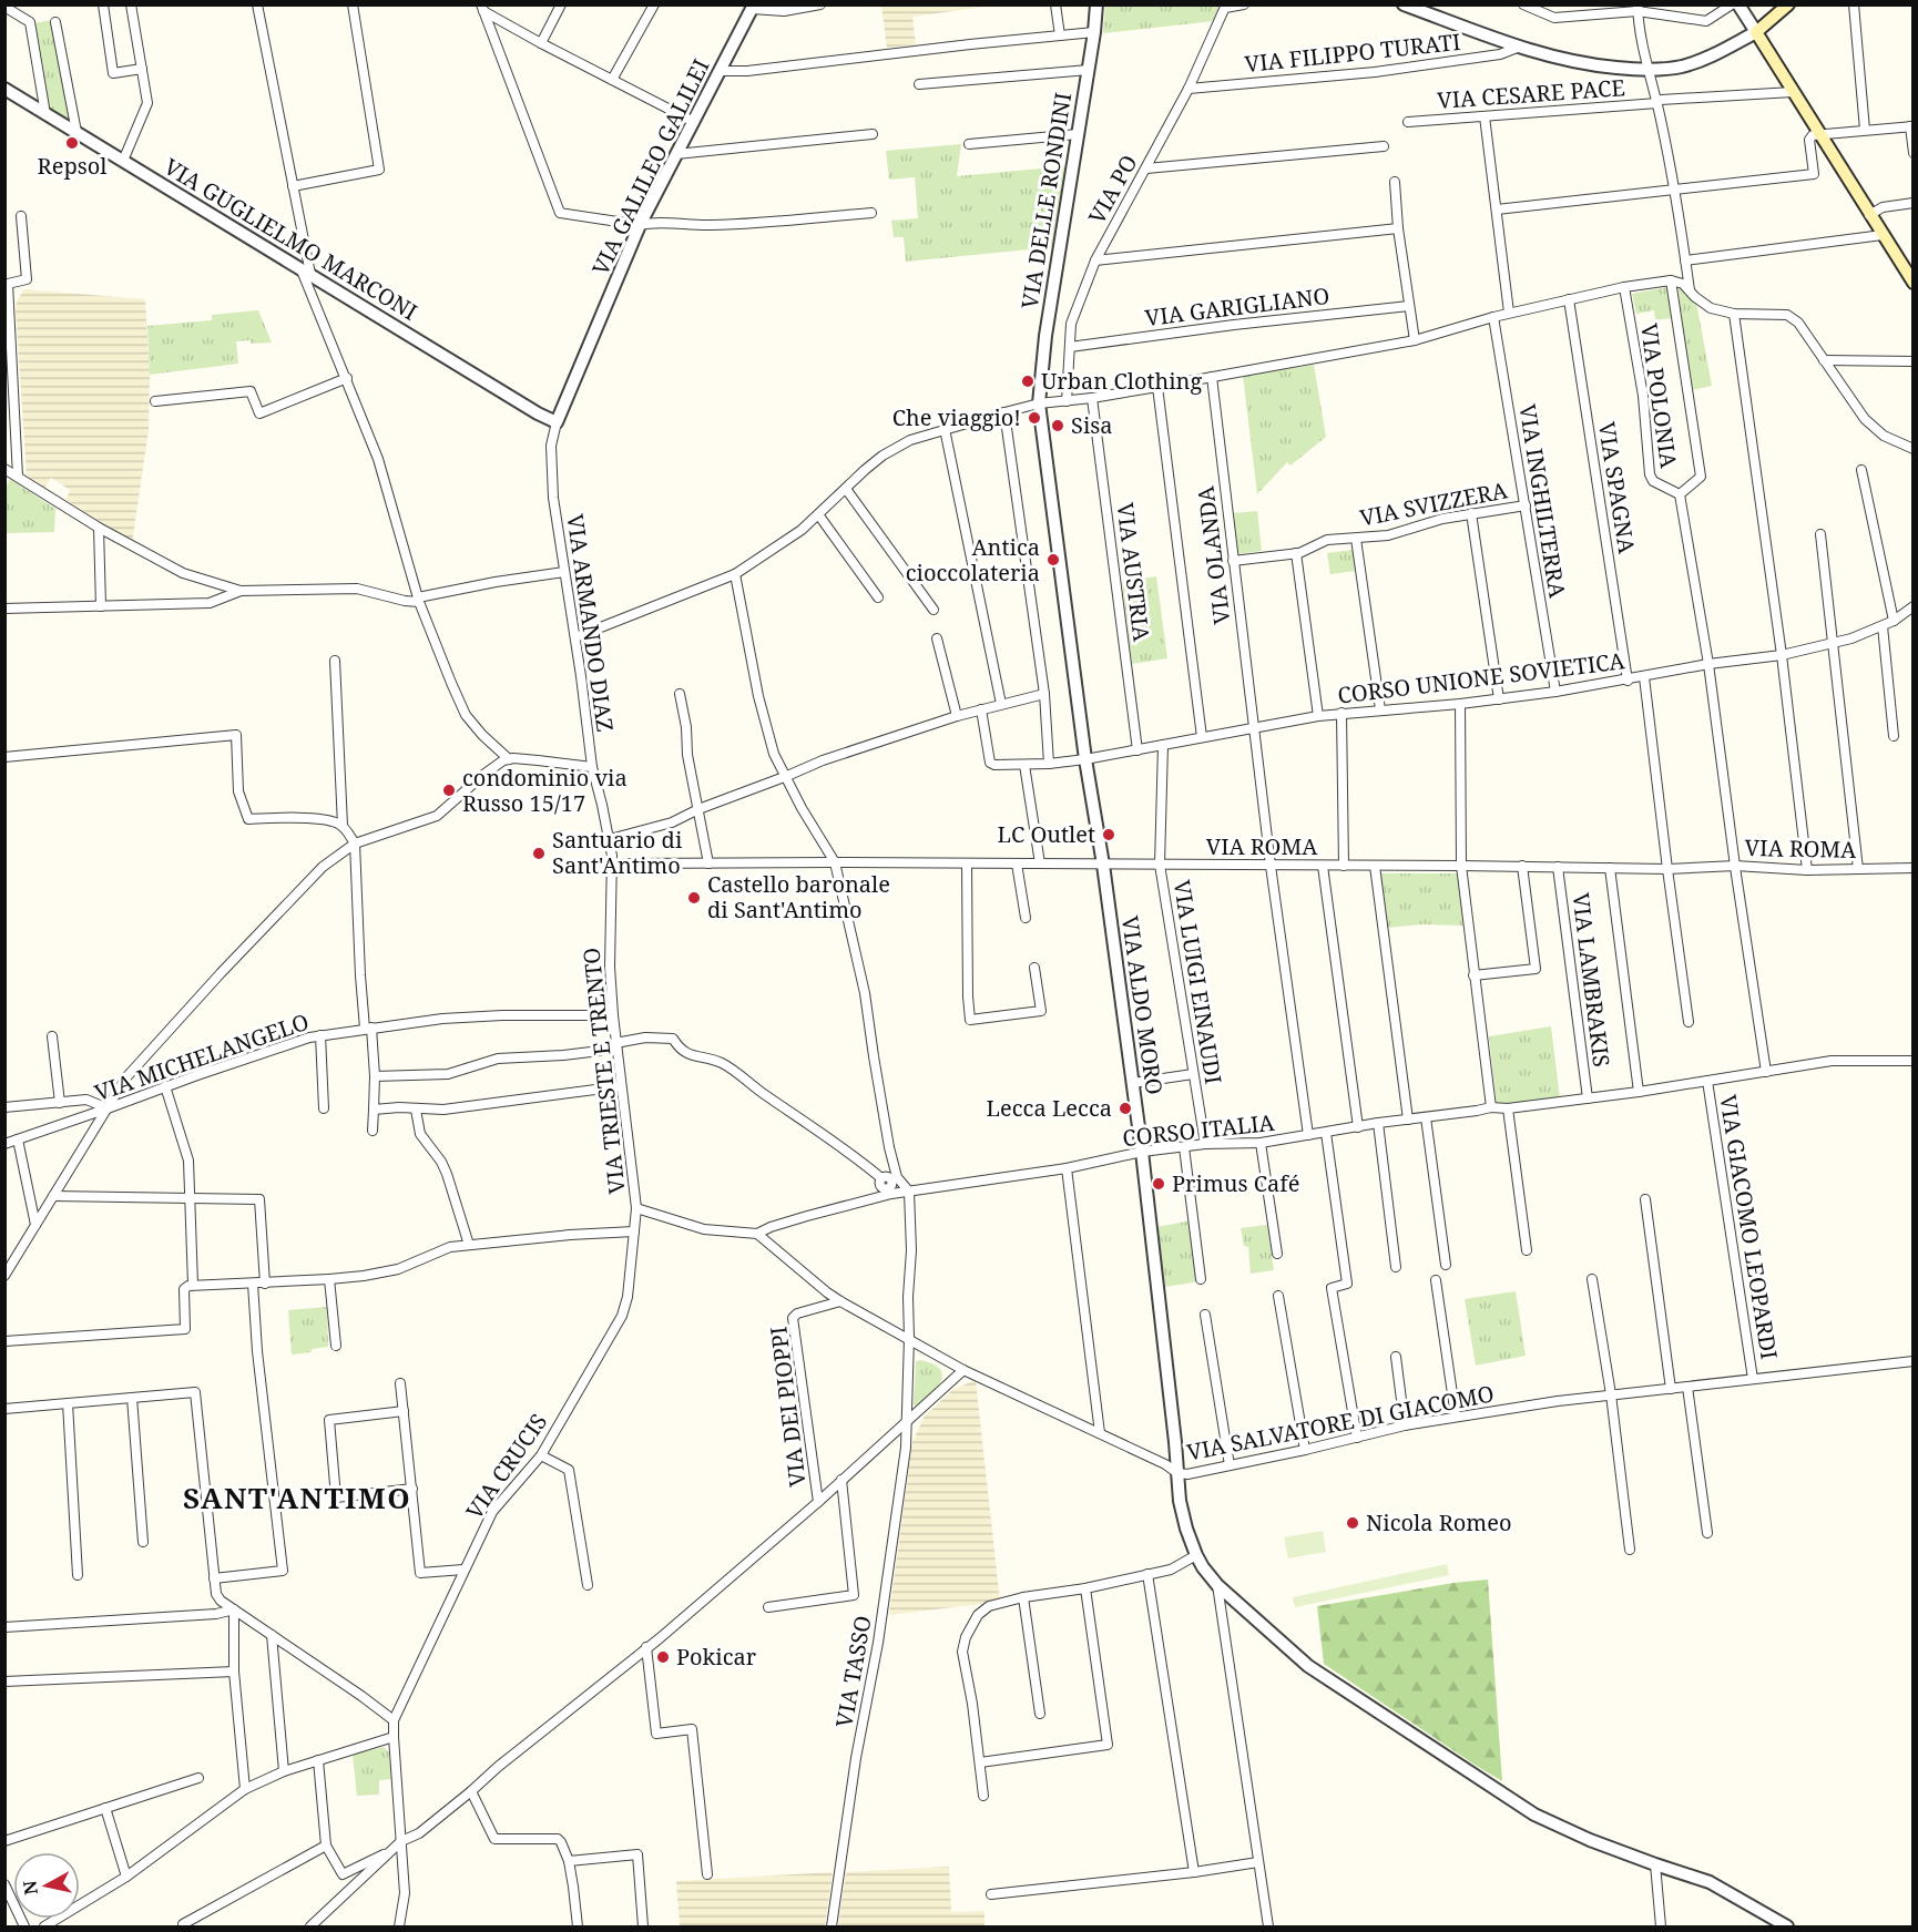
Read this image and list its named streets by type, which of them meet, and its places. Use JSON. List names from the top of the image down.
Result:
{
  "streets": {
    "street": [
      "VIA FILIPPO TURATI",
      "VIA CESARE PACE",
      "VIA GALILEO GALILEI",
      "VIA PO",
      "VIA DELLE RONDINI",
      "VIA GUGLIELMO MARCONI",
      "VIA GARIGLIANO",
      "VIA POLONIA",
      "VIA SPAGNA",
      "VIA INGHILTERRA",
      "VIA SVIZZERA",
      "VIA OLANDA",
      "VIA AUSTRIA",
      "VIA ARMANDO DIAZ",
      "CORSO UNIONE SOVIETICA",
      "VIA ROMA",
      "VIA LAMBRAKIS",
      "VIA LUIGI EINAUDI",
      "VIA ALDO MORO",
      "VIA MICHELANGELO",
      "VIA TRIESTE E TRENTO",
      "CORSO ITALIA",
      "VIA GIACOMO LEOPARDI",
      "VIA DEI PIOPPI",
      "VIA SALVATORE DI GIACOMO",
      "VIA CRUCIS",
      "VIA TASSO"
    ]
  },
  "crossings": [
    ["VIA FILIPPO TURATI", "VIA PO"],
    ["VIA GALILEO GALILEI", "VIA GUGLIELMO MARCONI"],
    ["VIA GALILEO GALILEI", "VIA ARMANDO DIAZ"],
    ["VIA PO", "VIA GARIGLIANO"],
    ["VIA DELLE RONDINI", "CORSO UNIONE SOVIETICA"],
    ["VIA DELLE RONDINI", "VIA ALDO MORO"],
    ["VIA GUGLIELMO MARCONI", "VIA ARMANDO DIAZ"],
    ["VIA SPAGNA", "CORSO UNIONE SOVIETICA"],
    ["VIA INGHILTERRA", "VIA SVIZZERA"],
    ["VIA INGHILTERRA", "CORSO UNIONE SOVIETICA"],
    ["VIA SVIZZERA", "VIA OLANDA"],
    ["VIA OLANDA", "CORSO UNIONE SOVIETICA"],
    ["VIA OLANDA", "VIA ROMA"],
    ["VIA OLANDA", "CORSO ITALIA"],
    ["VIA AUSTRIA", "CORSO UNIONE SOVIETICA"],
    ["VIA ARMANDO DIAZ", "VIA ROMA"],
    ["VIA ARMANDO DIAZ", "VIA TRIESTE E TRENTO"],
    ["CORSO UNIONE SOVIETICA", "VIA LUIGI EINAUDI"],
    ["CORSO UNIONE SOVIETICA", "VIA ALDO MORO"],
    ["VIA ROMA", "VIA LAMBRAKIS"],
    ["VIA ROMA", "VIA LUIGI EINAUDI"],
    ["VIA ROMA", "VIA ALDO MORO"],
    ["VIA ROMA", "VIA TRIESTE E TRENTO"],
    ["VIA LAMBRAKIS", "CORSO ITALIA"],
    ["VIA LUIGI EINAUDI", "CORSO ITALIA"],
    ["VIA ALDO MORO", "CORSO ITALIA"],
    ["VIA ALDO MORO", "VIA SALVATORE DI GIACOMO"],
    ["VIA MICHELANGELO", "VIA TRIESTE E TRENTO"],
    ["VIA TRIESTE E TRENTO", "VIA CRUCIS"],
    ["CORSO ITALIA", "VIA GIACOMO LEOPARDI"],
    ["CORSO ITALIA", "VIA SALVATORE DI GIACOMO"],
    ["CORSO ITALIA", "VIA TASSO"],
    ["VIA GIACOMO LEOPARDI", "VIA SALVATORE DI GIACOMO"],
    ["VIA DEI PIOPPI", "VIA SALVATORE DI GIACOMO"],
    ["VIA SALVATORE DI GIACOMO", "VIA TASSO"]
  ],
  "districts": ["SANT'ANTIMO"],
  "places": [
    "Repsol",
    "Urban Clothing",
    "Che viaggio!",
    "Sisa",
    "Antica cioccolateria",
    "condominio via Russo 15/17",
    "LC Outlet",
    "Santuario di Sant'Antimo",
    "Castello baronale di Sant'Antimo",
    "Lecca Lecca",
    "Primus Café",
    "Nicola Romeo",
    "Pokicar"
  ],
  "north": "left"
}
